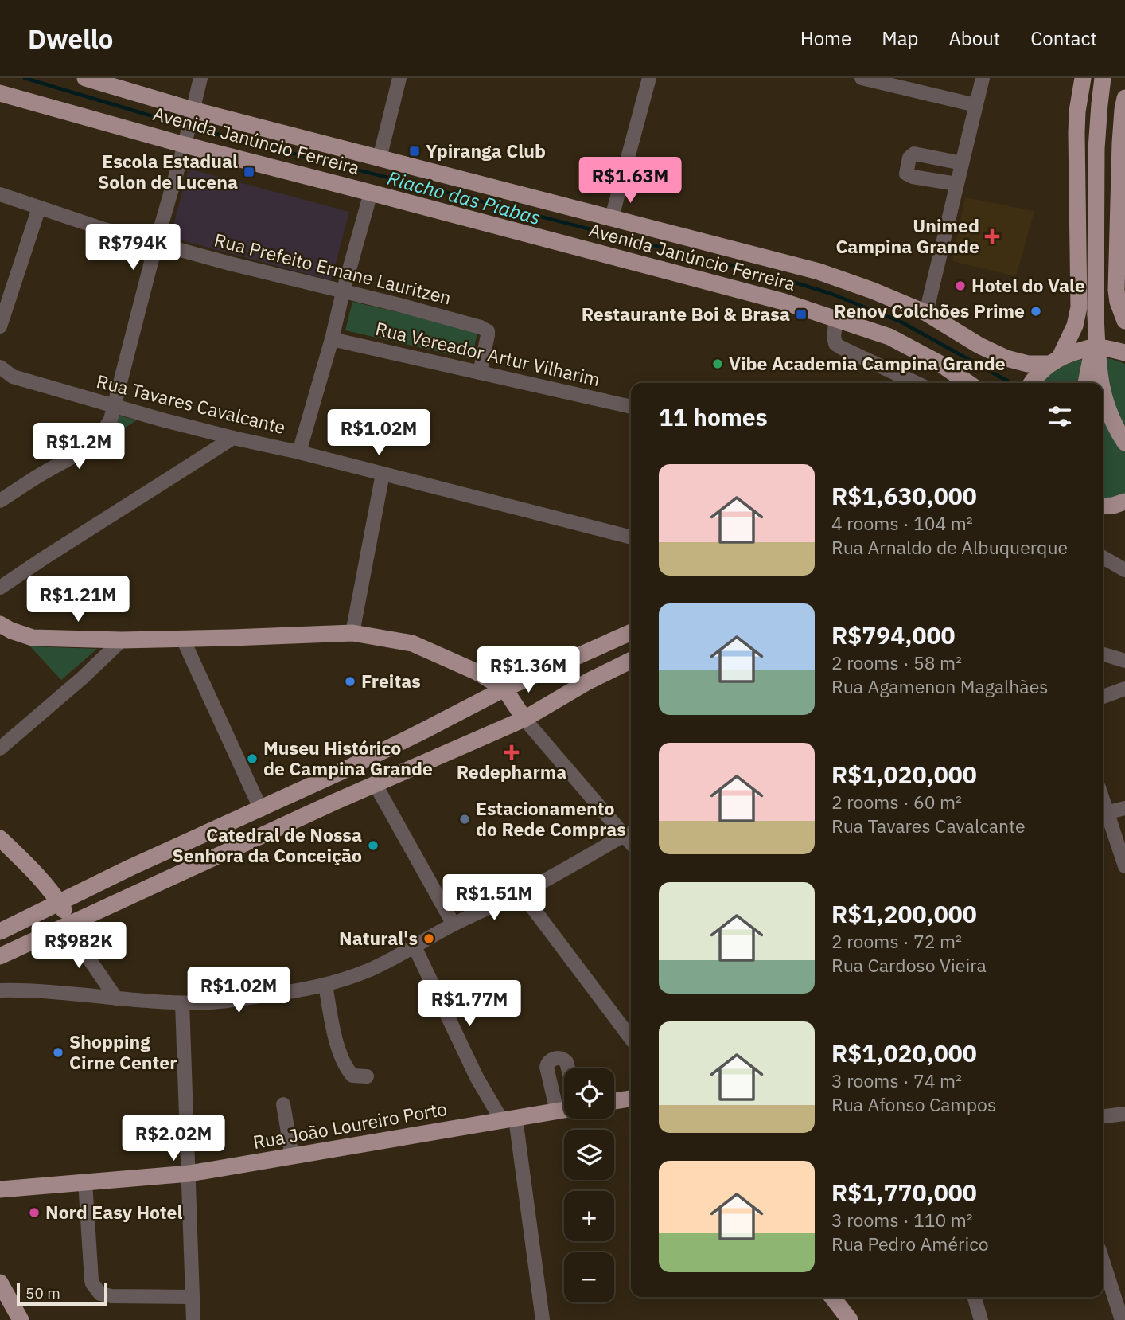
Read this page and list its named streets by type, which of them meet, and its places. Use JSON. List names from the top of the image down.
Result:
{
  "streets": {
    "main road": ["Avenida Janúncio Ferreira", "Rua João Loureiro Porto"],
    "street": ["Rua Prefeito Ernane Lauritzen", "Rua Vereador Artur Vilharim", "Rua Tavares Cavalcante"]
  },
  "crossings": [
    ["Rua Prefeito Ernane Lauritzen", "Rua Vereador Artur Vilharim"]
  ],
  "water": ["Riacho das Piabas"],
  "places": {
    "transit": ["Ypiranga Club", "Escola Estadual Solon de Lucena", "Restaurante Boi & Brasa"],
    "health": ["Unimed Campina Grande", "Redepharma"],
    "other": [
      "Hotel do Vale",
      "Renov Colchões Prime",
      "Vibe Academia Campina Grande",
      "Freitas",
      "Museu Histórico de Campina Grande",
      "Estacionamento do Rede Compras",
      "Catedral de Nossa Senhora da Conceição",
      "Natural's",
      "Shopping Cirne Center",
      "Nord Easy Hotel"
    ]
  },
  "scale_bar": "50 m",
  "page": {
    "header": "Dwello",
    "nav": [
      "Home",
      "Map",
      "About",
      "Contact"
    ],
    "price": [
      "R$1.63M",
      "R$794K",
      "R$1.02M",
      "R$1.2M",
      "R$1.21M",
      "R$1.36M",
      "R$1.51M",
      "R$982K",
      "R$1.02M",
      "R$1.77M",
      "R$2.02M"
    ],
    "heading": "11 homes",
    "list": [
      {
        "name": "R$1,630,000",
        "note": "4 rooms · 104 m² · Rua Arnaldo de Albuquerque"
      },
      {
        "name": "R$794,000",
        "note": "2 rooms · 58 m² · Rua Agamenon Magalhães"
      },
      {
        "name": "R$1,020,000",
        "note": "2 rooms · 60 m² · Rua Tavares Cavalcante"
      },
      {
        "name": "R$1,200,000",
        "note": "2 rooms · 72 m² · Rua Cardoso Vieira"
      },
      {
        "name": "R$1,020,000",
        "note": "3 rooms · 74 m² · Rua Afonso Campos"
      },
      {
        "name": "R$1,770,000",
        "note": "3 rooms · 110 m² · Rua Pedro Américo"
      }
    ],
    "map_buttons": ["+", "−"],
    "scale": "50 m"
  }
}
